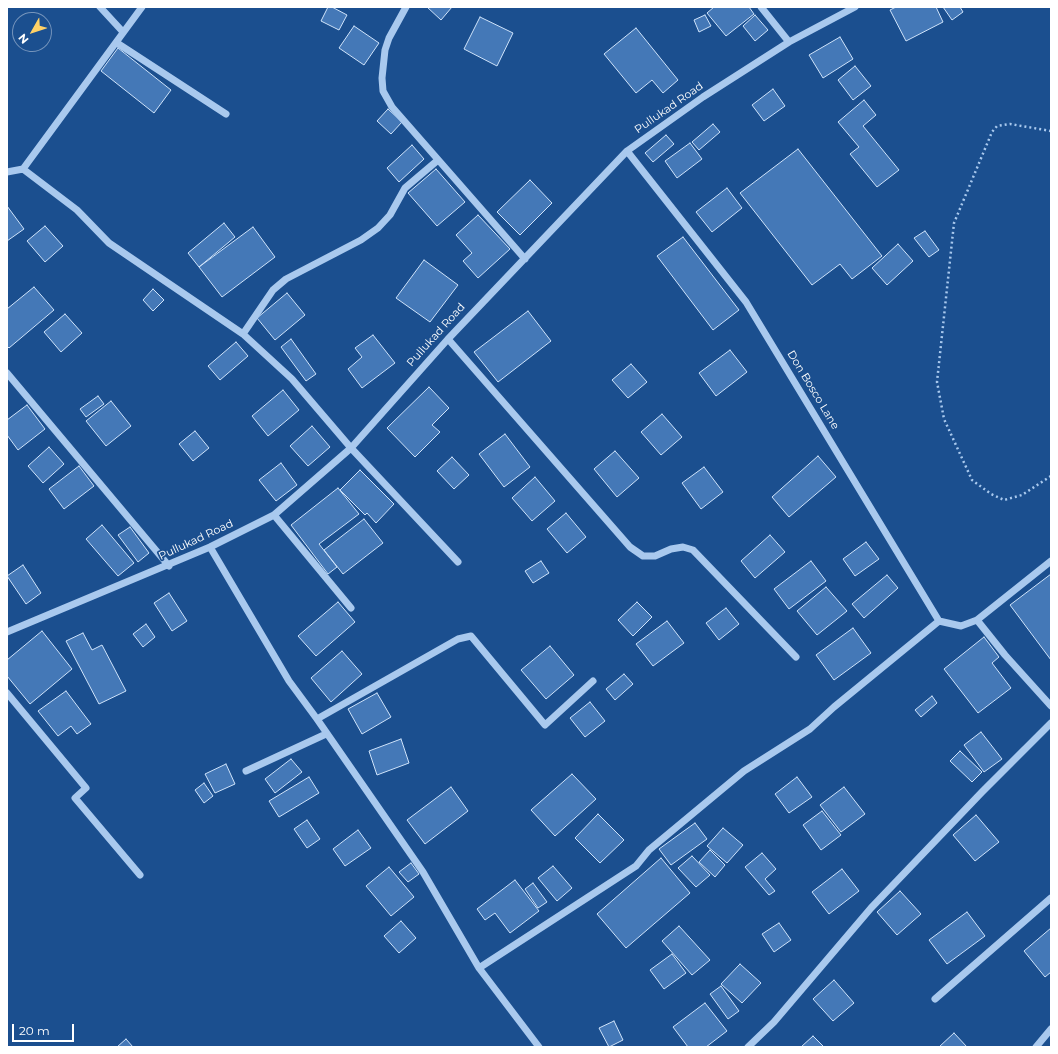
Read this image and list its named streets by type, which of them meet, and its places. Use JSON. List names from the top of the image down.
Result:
{
  "streets": {
    "street": ["Pullukad Road", "Don Bosco Lane"]
  },
  "crossings": [
    ["Pullukad Road", "Don Bosco Lane"]
  ],
  "scale_bar": "20 m",
  "north": "bottom left"
}
